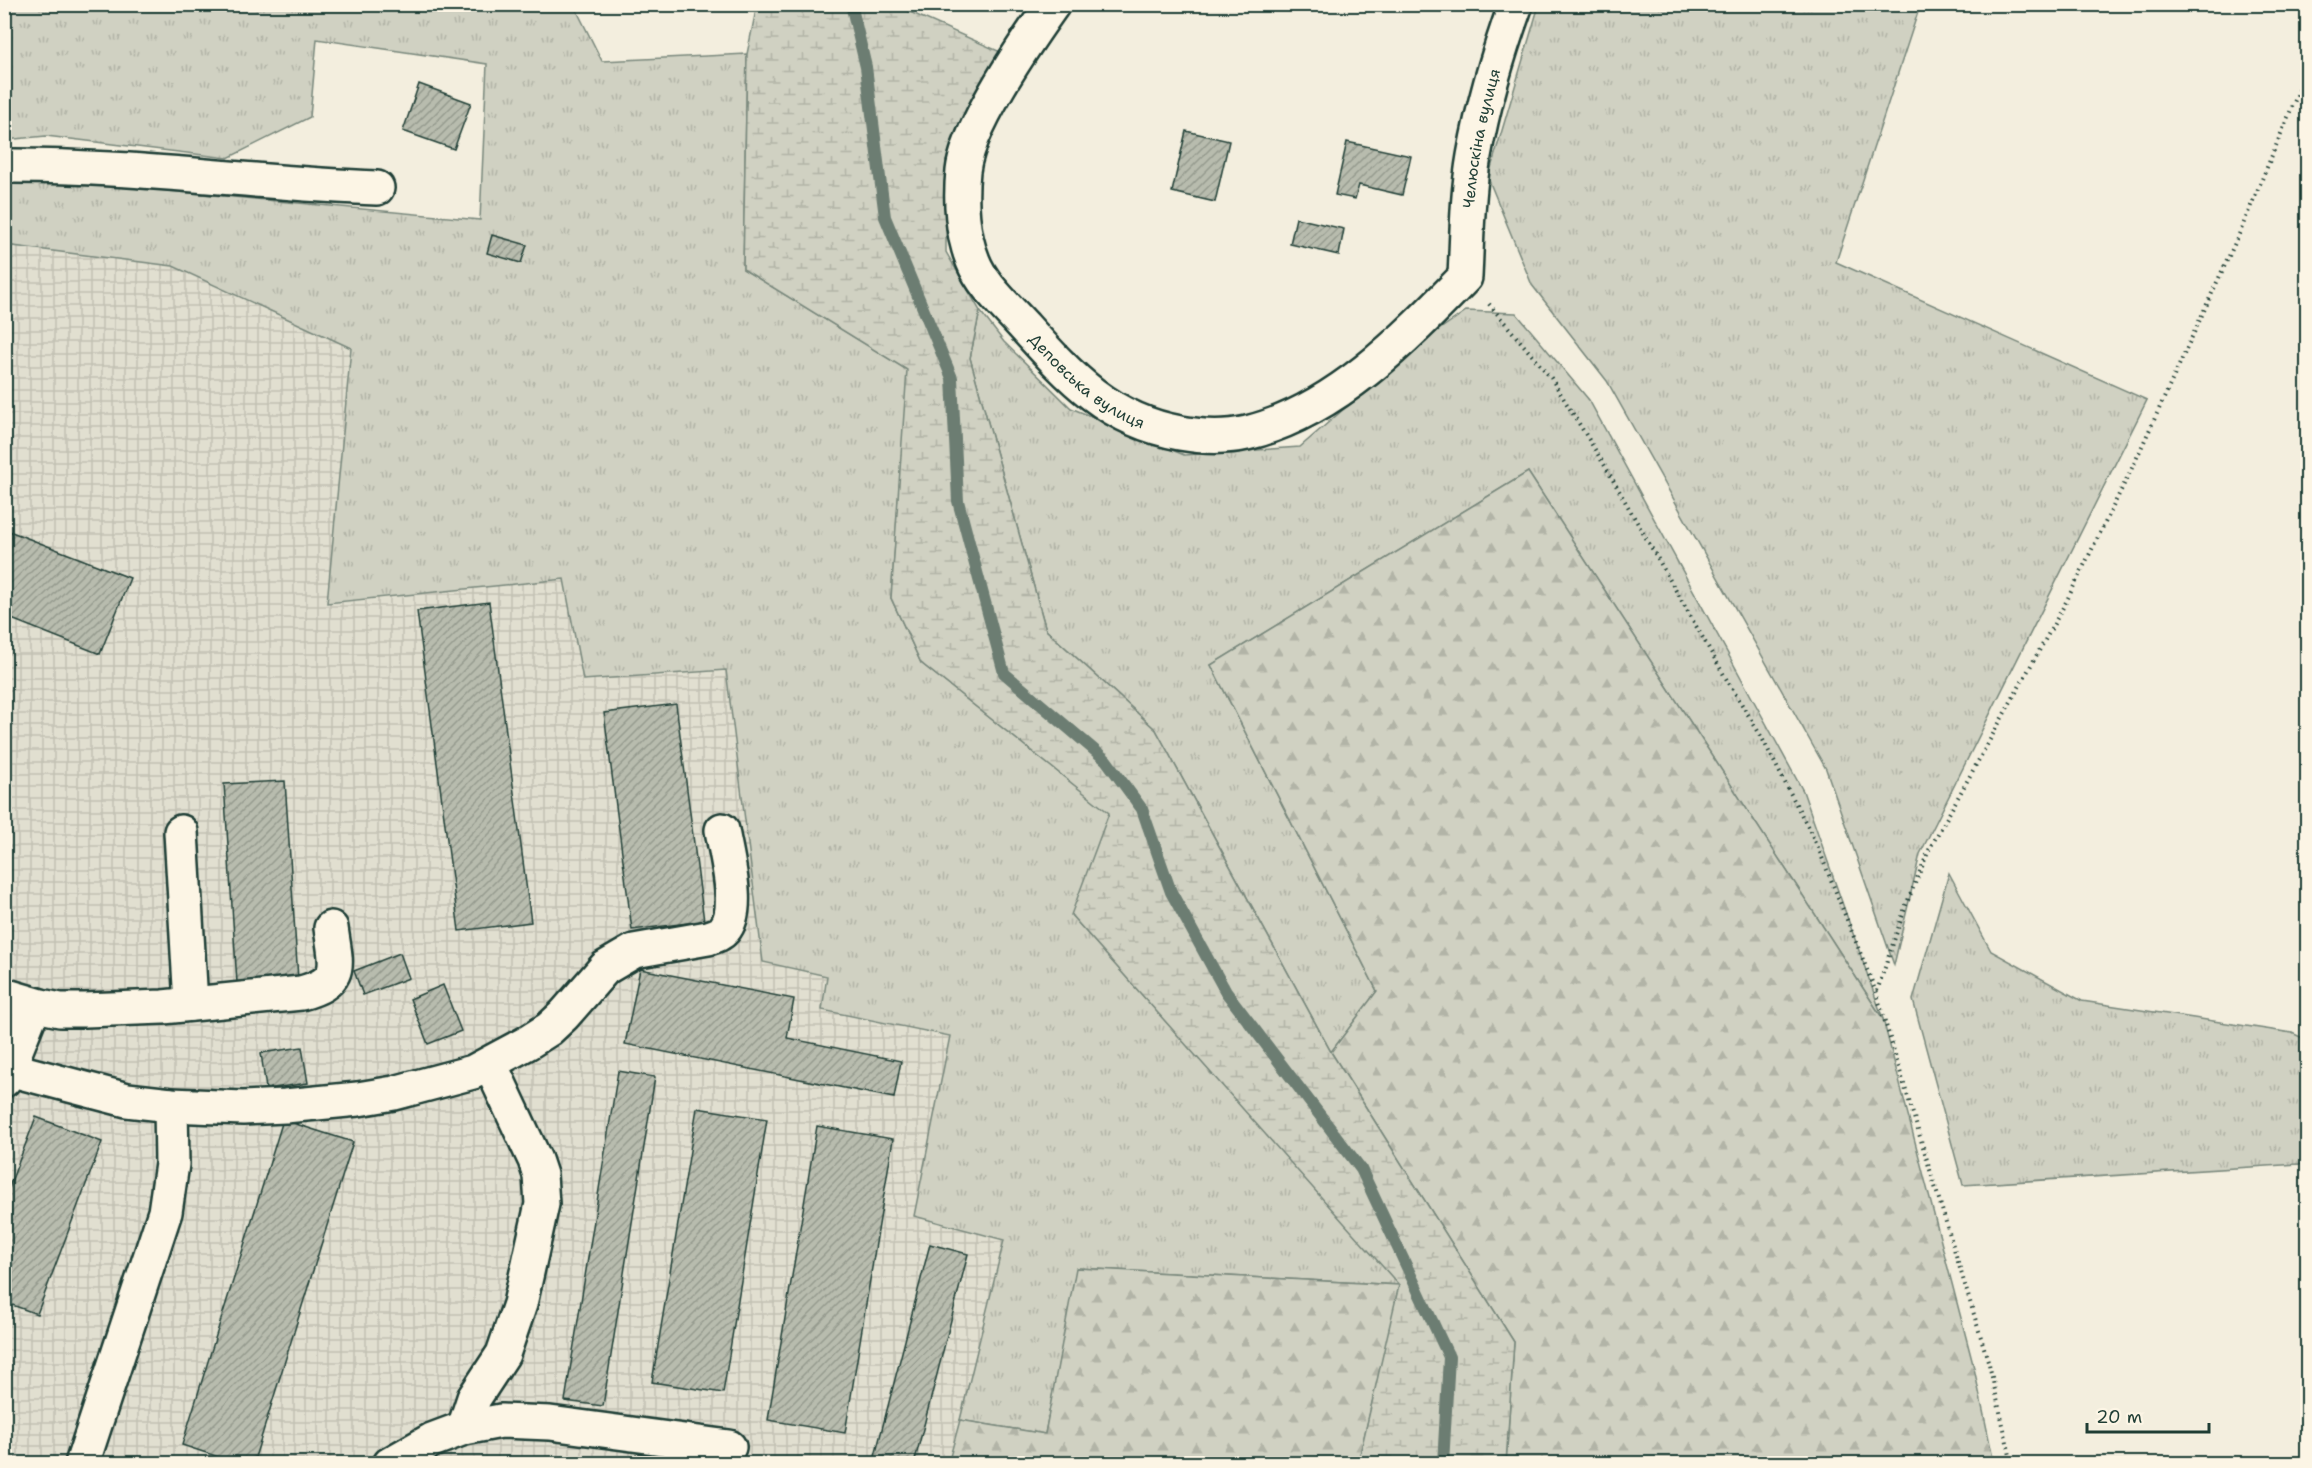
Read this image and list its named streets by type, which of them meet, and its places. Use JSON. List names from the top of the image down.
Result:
{
  "streets": {
    "street": ["Челюскіна вулиця", "Деповська вулиця"]
  },
  "crossings": [
    ["Челюскіна вулиця", "Деповська вулиця"]
  ],
  "scale_bar": "20 m"
}
